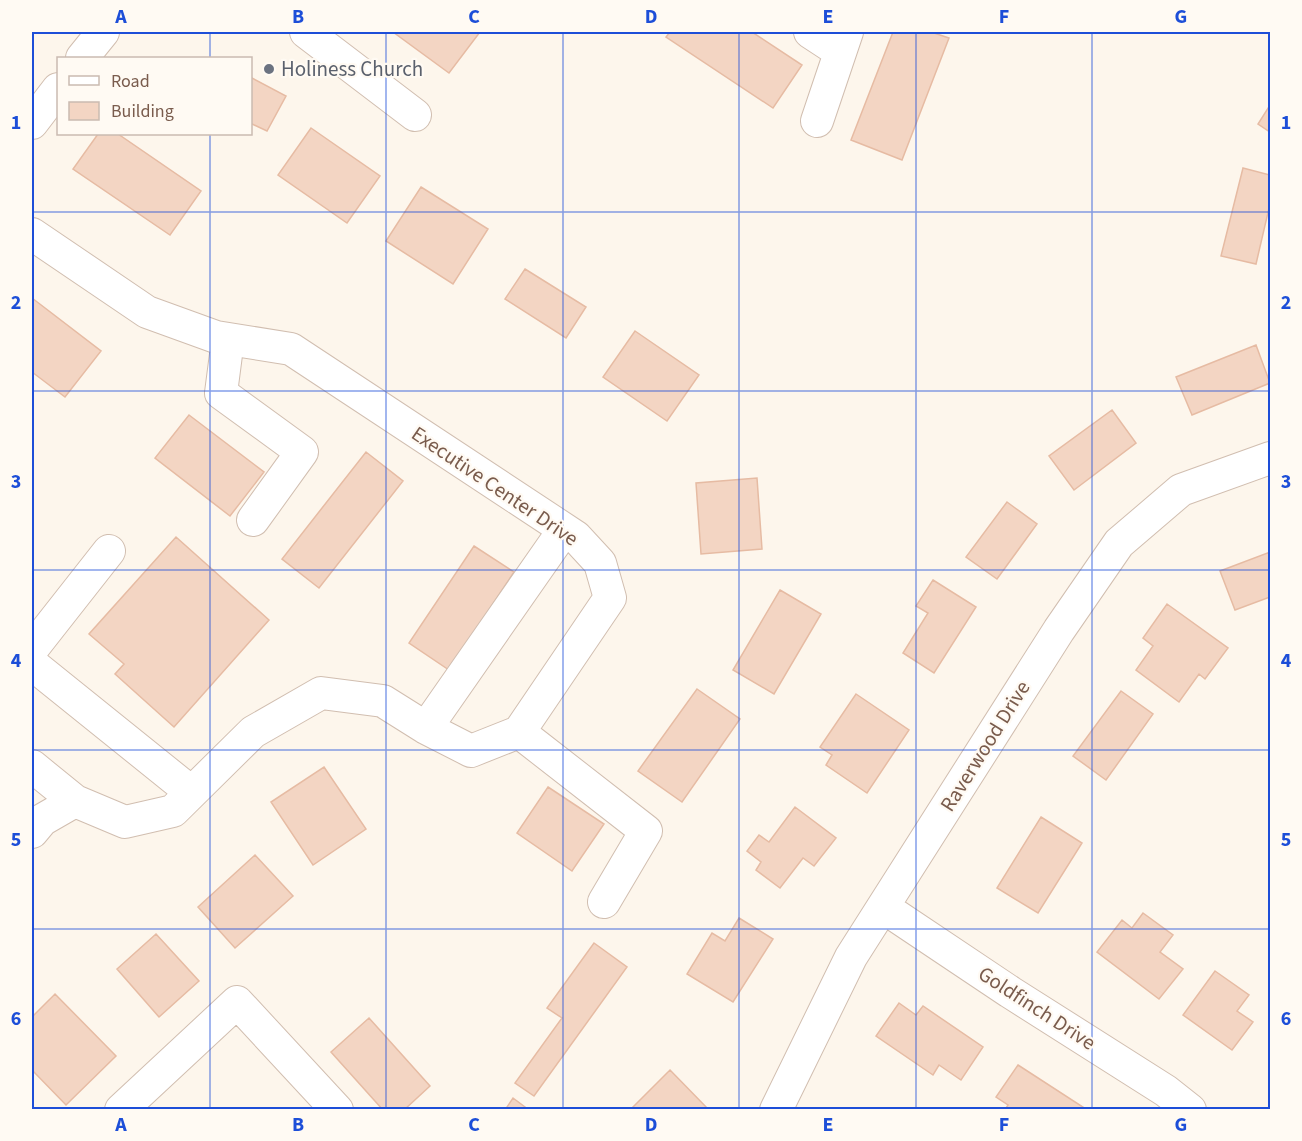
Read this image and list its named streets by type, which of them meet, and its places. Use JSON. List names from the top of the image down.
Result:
{
  "streets": {
    "street": ["Executive Center Drive", "Raverwood Drive", "Goldfinch Drive"]
  },
  "crossings": [
    ["Raverwood Drive", "Goldfinch Drive"]
  ],
  "places": ["Holiness Church"],
  "legend": ["Road", "Building"],
  "grid": {
    "columns": [
      "A",
      "B",
      "C",
      "D",
      "E",
      "F",
      "G"
    ],
    "rows": [
      "1",
      "2",
      "3",
      "4",
      "5",
      "6"
    ]
  }
}
